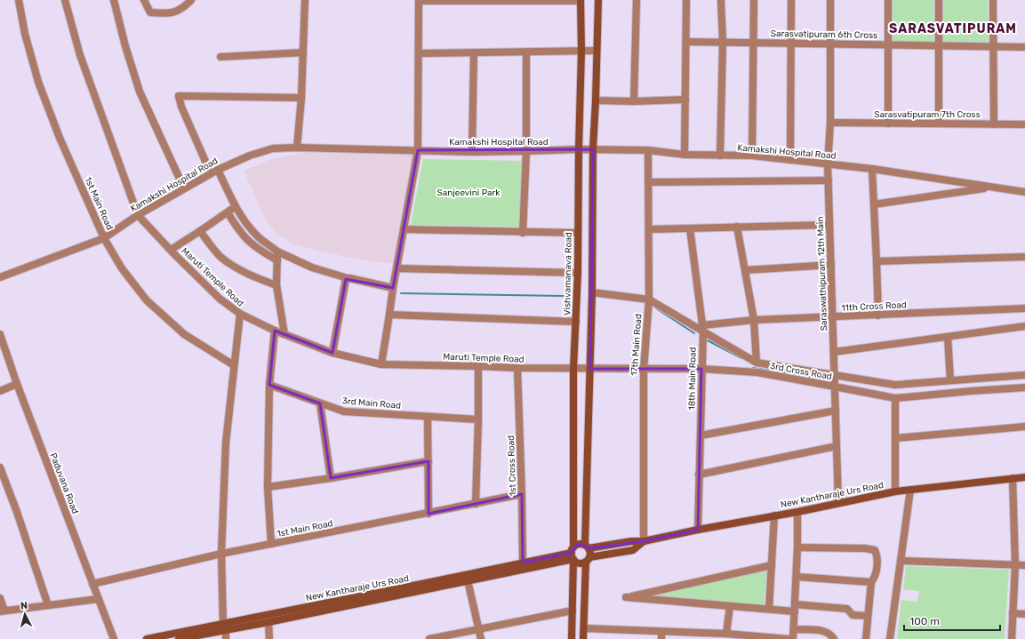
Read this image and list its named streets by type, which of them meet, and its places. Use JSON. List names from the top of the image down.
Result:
{
  "streets": {
    "main road": ["Vishvamanava Road", "New Kantharaje Urs Road"],
    "street": [
      "Sarasvatipuram 6th Cross",
      "Sarasvatipuram 7th Cross",
      "Kamakshi Hospital Road",
      "1st Main Road",
      "Saraswathipuram 12th Main",
      "Maruti Temple Road",
      "11th Cross Road",
      "17th Main Road",
      "3rd Cross Road",
      "18th Main Road",
      "3rd Main Road",
      "1st Cross Road",
      "Paduvana Road"
    ]
  },
  "crossings": [
    ["Sarasvatipuram 6th Cross", "Saraswathipuram 12th Main"],
    ["Sarasvatipuram 7th Cross", "Saraswathipuram 12th Main"],
    ["Kamakshi Hospital Road", "1st Main Road"],
    ["Kamakshi Hospital Road", "Vishvamanava Road"],
    ["Kamakshi Hospital Road", "Saraswathipuram 12th Main"],
    ["Kamakshi Hospital Road", "Maruti Temple Road"],
    ["Kamakshi Hospital Road", "17th Main Road"],
    ["1st Main Road", "1st Cross Road"],
    ["1st Main Road", "Paduvana Road"],
    ["Vishvamanava Road", "Maruti Temple Road"],
    ["Vishvamanava Road", "3rd Cross Road"],
    ["Vishvamanava Road", "New Kantharaje Urs Road"],
    ["Saraswathipuram 12th Main", "11th Cross Road"],
    ["Saraswathipuram 12th Main", "3rd Cross Road"],
    ["Saraswathipuram 12th Main", "New Kantharaje Urs Road"],
    ["Maruti Temple Road", "3rd Cross Road"],
    ["Maruti Temple Road", "1st Cross Road"],
    ["11th Cross Road", "3rd Cross Road"],
    ["11th Cross Road", "18th Main Road"],
    ["17th Main Road", "3rd Cross Road"],
    ["17th Main Road", "New Kantharaje Urs Road"],
    ["3rd Cross Road", "18th Main Road"],
    ["18th Main Road", "New Kantharaje Urs Road"],
    ["1st Cross Road", "New Kantharaje Urs Road"]
  ],
  "districts": ["SARASVATIPURAM"],
  "parks": ["Sanjeevini Park"],
  "scale_bar": "100 m",
  "north": "top"
}
